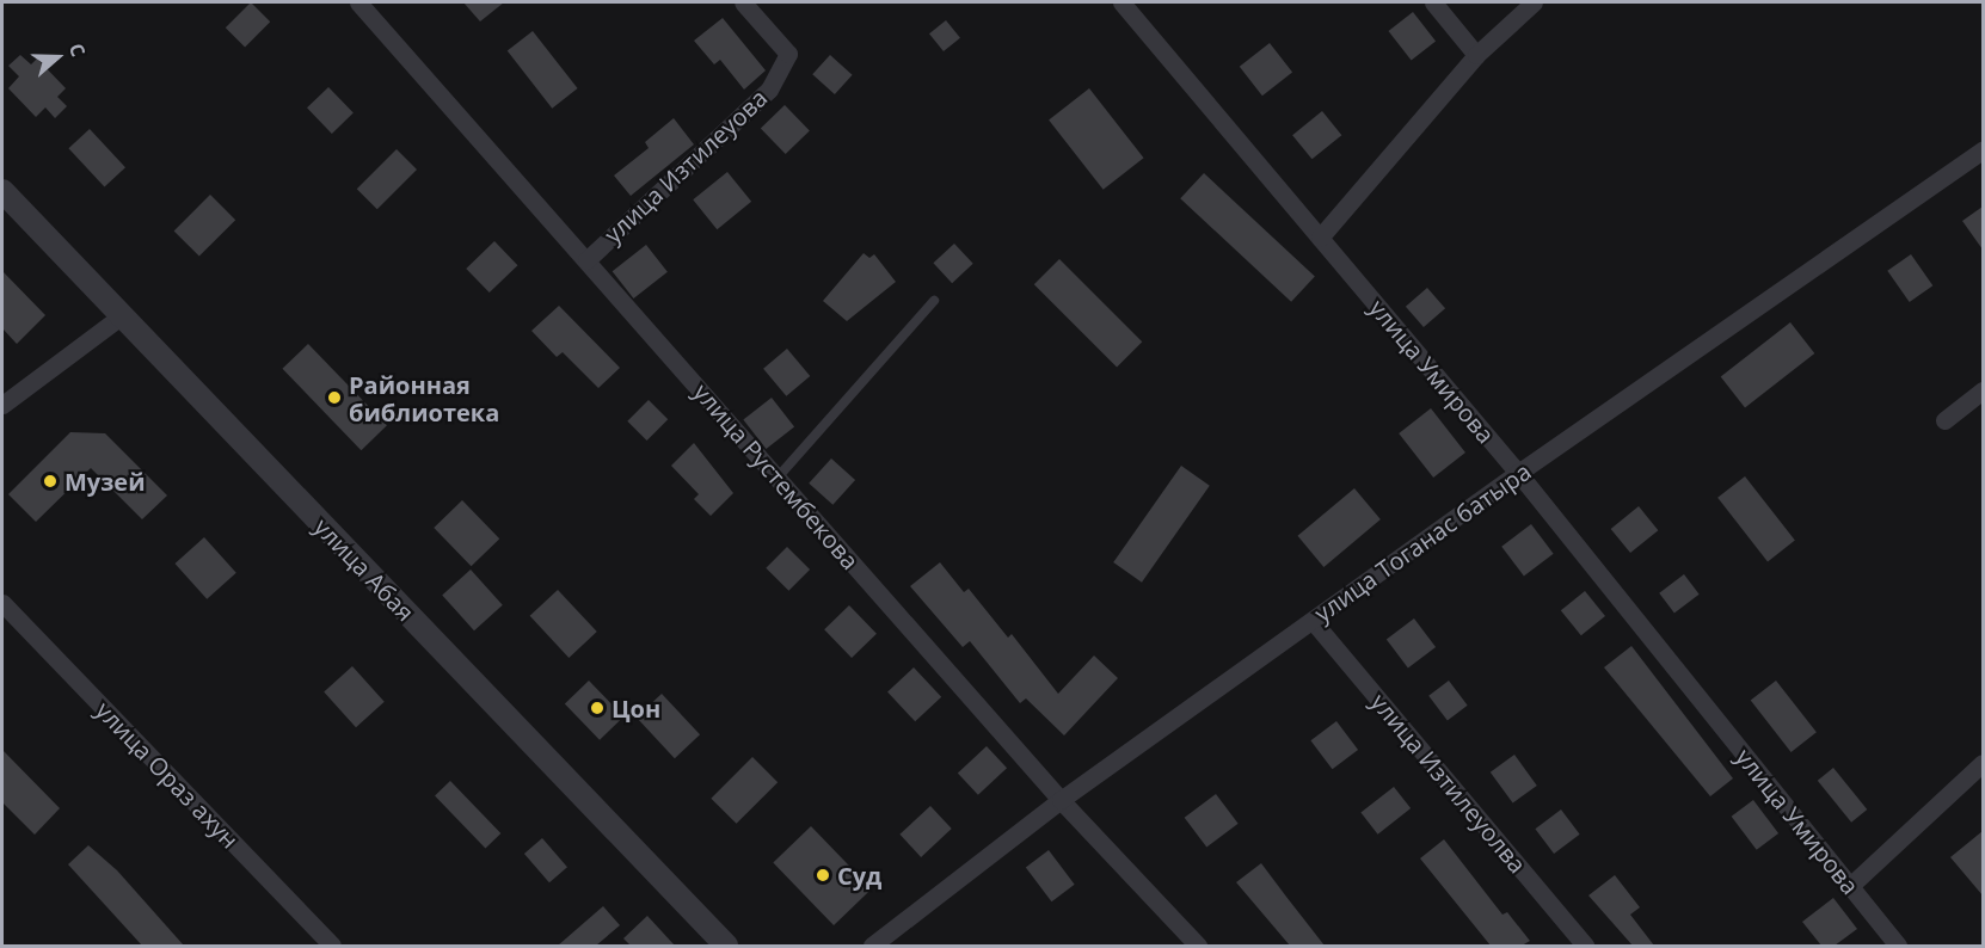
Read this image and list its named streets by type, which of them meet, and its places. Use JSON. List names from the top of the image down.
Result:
{
  "streets": {
    "street": [
      "улица Изтилеуова",
      "улица Умирова",
      "улица Рустембекова",
      "улица Тоганас батыра",
      "улица Абая",
      "улица Ораз ахун",
      "улица Изтилеуолва"
    ]
  },
  "crossings": [
    ["улица Изтилеуова", "улица Рустембекова"],
    ["улица Умирова", "улица Тоганас батыра"],
    ["улица Рустембекова", "улица Тоганас батыра"],
    ["улица Тоганас батыра", "улица Изтилеуолва"]
  ],
  "places": [
    "Районная библиотека",
    "Музей",
    "Цон",
    "Суд"
  ],
  "north": "right"
}
